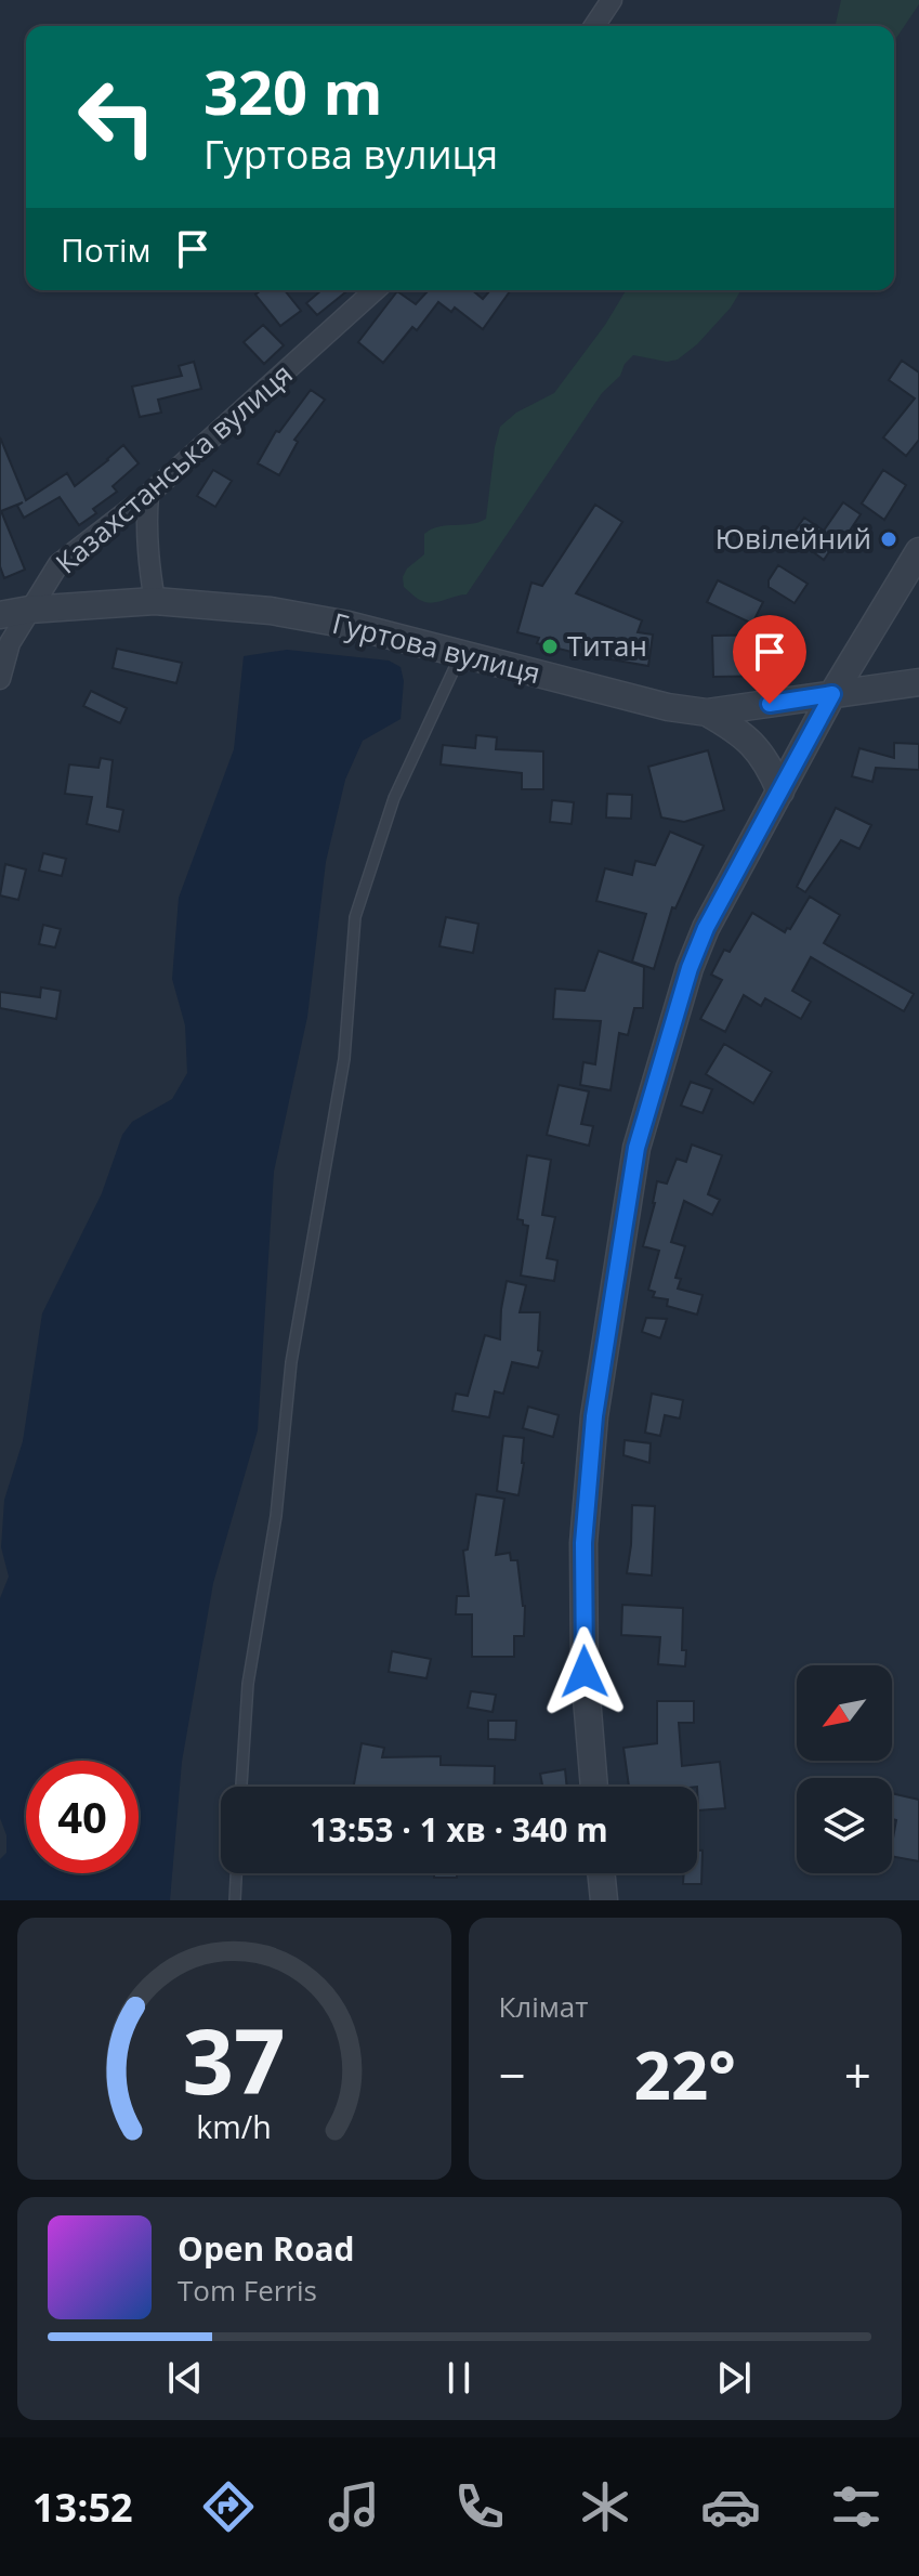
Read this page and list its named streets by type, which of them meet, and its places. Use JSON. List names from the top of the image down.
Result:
{
  "streets": {
    "street": ["Казахстанська вулиця", "Гуртова вулиця"]
  },
  "crossings": [
    ["Казахстанська вулиця", "Гуртова вулиця"]
  ],
  "places": ["Ювілейний", "Титан"],
  "north": "bottom left",
  "page": {
    "turn": ["320 m", "Гуртова вулиця"],
    "then": "Потім",
    "limit": "40",
    "trip": "13:53 · 1 хв · 340 m",
    "tile": "Клімат",
    "heat": ["−", "22°", "+"],
    "song": ["Open Road", "Tom Ferris"],
    "tabs": "13:52",
    "gauge": ["37", "km/h"]
  }
}
